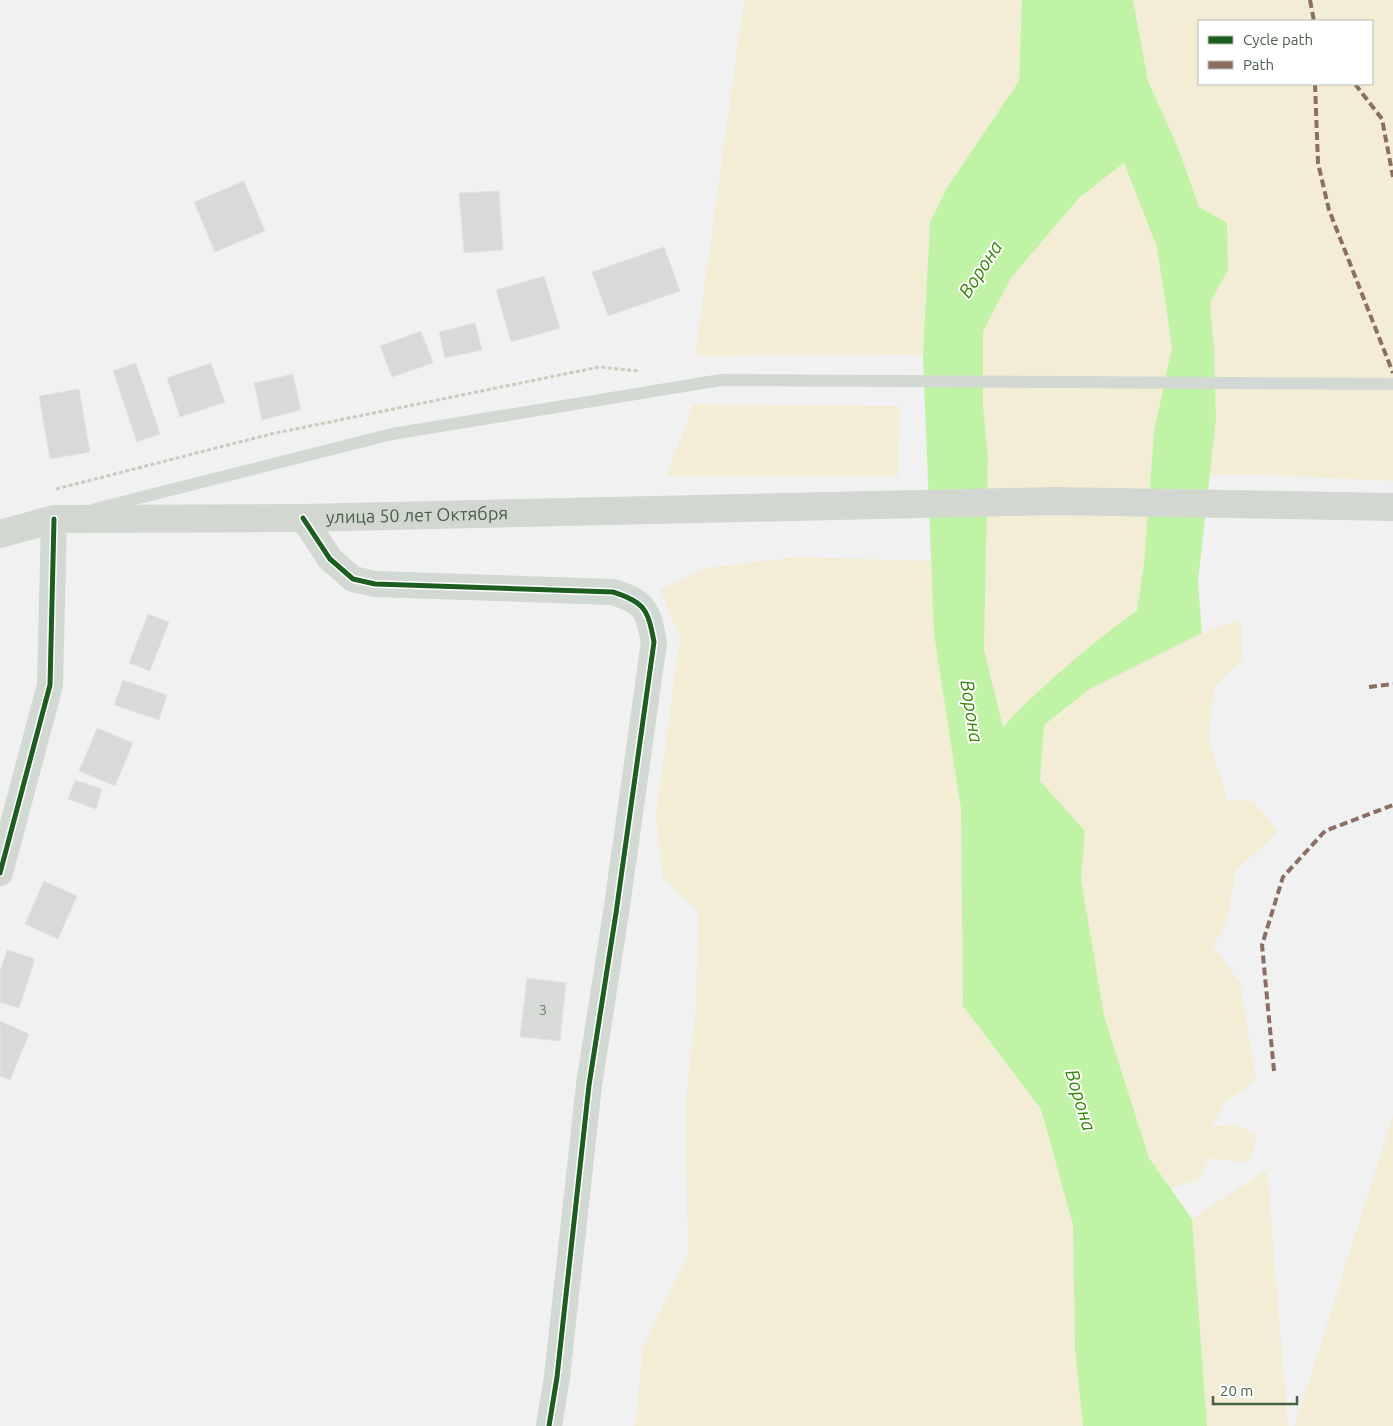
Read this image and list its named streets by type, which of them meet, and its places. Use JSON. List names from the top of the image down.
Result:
{
  "streets": {
    "main road": ["улица 50 лет Октября"]
  },
  "water": ["Ворона"],
  "house_numbers": ["3"],
  "legend": ["Cycle path", "Path"],
  "scale_bar": "20 m"
}
